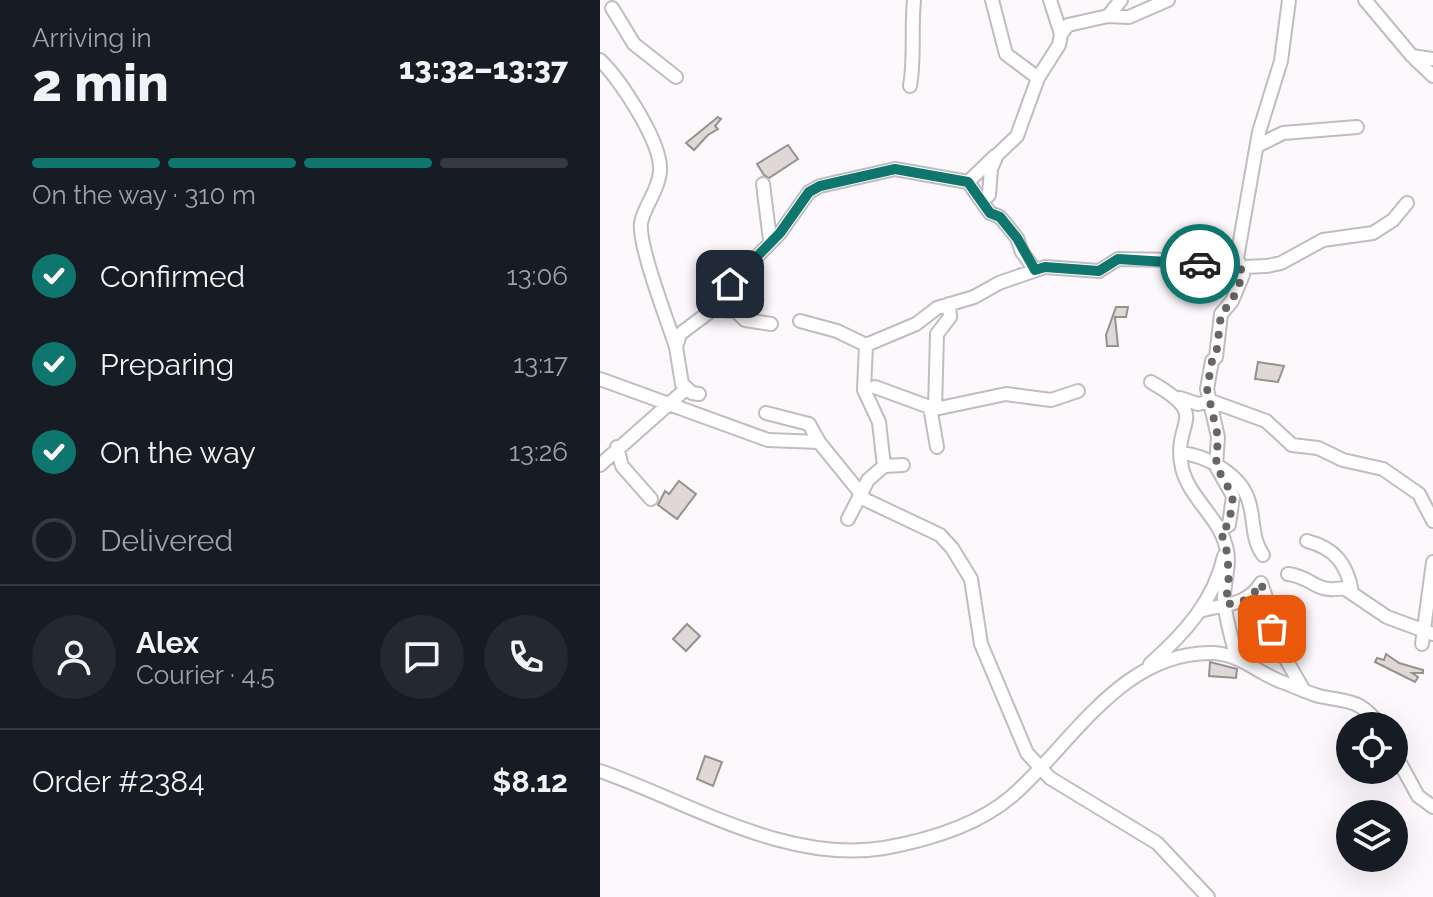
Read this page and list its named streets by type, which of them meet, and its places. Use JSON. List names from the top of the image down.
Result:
{
  "page": {
    "heading": ["2 min", "Arriving in", "13:32–13:37"],
    "panel": [
      "Alex",
      "Courier · 4.5",
      "Order #2384",
      "$8.12"
    ],
    "bar": "On the way · 310 m",
    "list": [
      ["Confirmed", "13:06"],
      ["Preparing", "13:17"],
      ["On the way", "13:26"],
      "Delivered"
    ]
  }
}
